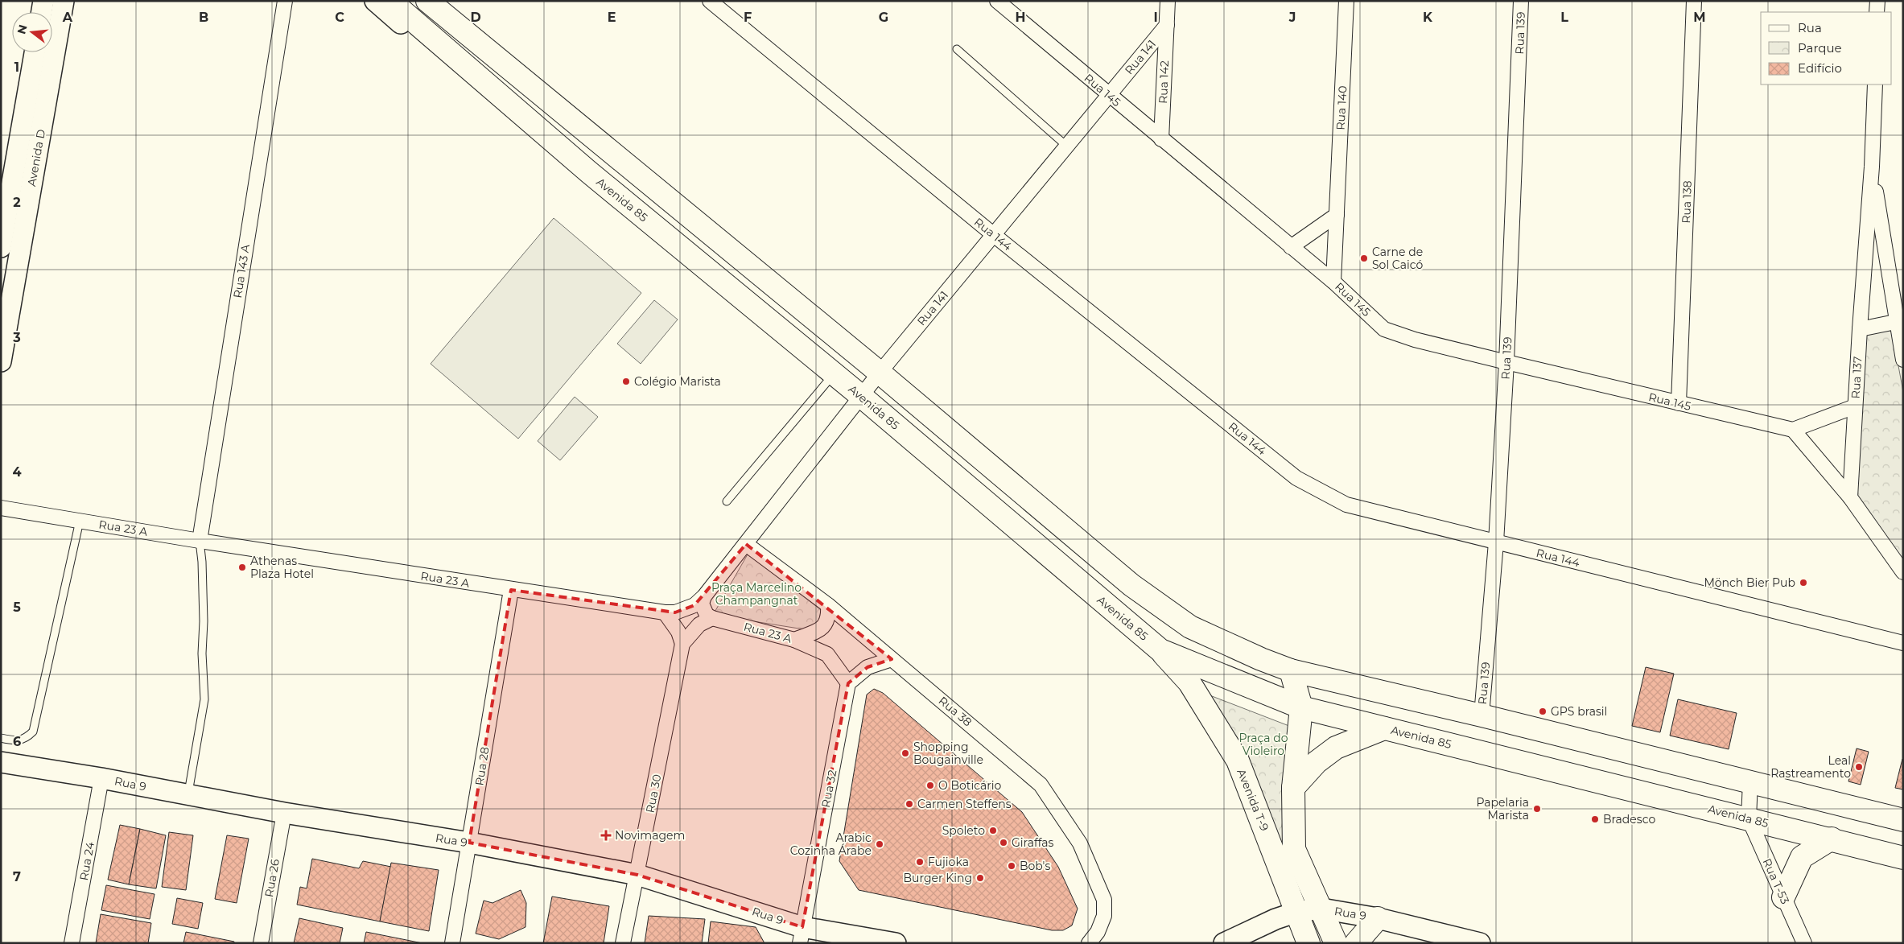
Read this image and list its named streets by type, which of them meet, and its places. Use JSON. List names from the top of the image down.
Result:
{
  "streets": {
    "main road": ["Avenida 85", "Avenida T-9"],
    "street": [
      "Rua 139",
      "Rua 141",
      "Rua 142",
      "Rua 145",
      "Rua 140",
      "Avenida D",
      "Rua 138",
      "Rua 144",
      "Rua 143 A",
      "Rua 137",
      "Rua 23 A",
      "Rua 38",
      "Rua 28",
      "Rua 9",
      "Rua 32",
      "Rua 30",
      "Rua 24",
      "Rua 26",
      "Rua T-53"
    ]
  },
  "crossings": [
    ["Rua 139", "Rua 145"],
    ["Rua 139", "Rua 144"],
    ["Rua 141", "Rua 142"],
    ["Rua 141", "Rua 145"],
    ["Rua 141", "Avenida 85"],
    ["Rua 141", "Rua 144"],
    ["Rua 141", "Rua 23 A"],
    ["Rua 141", "Rua 38"],
    ["Rua 142", "Rua 145"],
    ["Rua 145", "Rua 140"],
    ["Rua 145", "Rua 138"],
    ["Avenida 85", "Avenida T-9"],
    ["Avenida 85", "Rua T-53"],
    ["Rua 143 A", "Rua 23 A"],
    ["Rua 23 A", "Rua 28"],
    ["Rua 23 A", "Rua 32"],
    ["Rua 28", "Rua 9"],
    ["Rua 9", "Rua 32"],
    ["Rua 9", "Rua 30"],
    ["Rua 9", "Avenida T-9"],
    ["Rua 9", "Rua 24"],
    ["Rua 9", "Rua 26"]
  ],
  "parks": ["Praça Marcelino Champangnat", "Praça do Violeiro"],
  "places": {
    "other": [
      "Carne de Sol Caicó",
      "Colégio Marista",
      "Athenas Plaza Hotel",
      "Mönch Bier Pub",
      "GPS brasil",
      "Shopping Bougainville",
      "Leal Rastreamento",
      "O Boticário",
      "Carmen Steffens",
      "Papelaria Marista",
      "Bradesco",
      "Spoleto",
      "Giraffas",
      "Arabic Cozinha Árabe",
      "Fujioka",
      "Bob's",
      "Burger King"
    ],
    "health": ["Novimagem"]
  },
  "legend": ["Rua", "Parque", "Edifício"],
  "north": "left",
  "grid": {
    "columns": [
      "A",
      "B",
      "C",
      "D",
      "E",
      "F",
      "G",
      "H",
      "I",
      "J",
      "K",
      "L",
      "M"
    ],
    "rows": [
      "1",
      "2",
      "3",
      "4",
      "5",
      "6",
      "7"
    ]
  }
}
